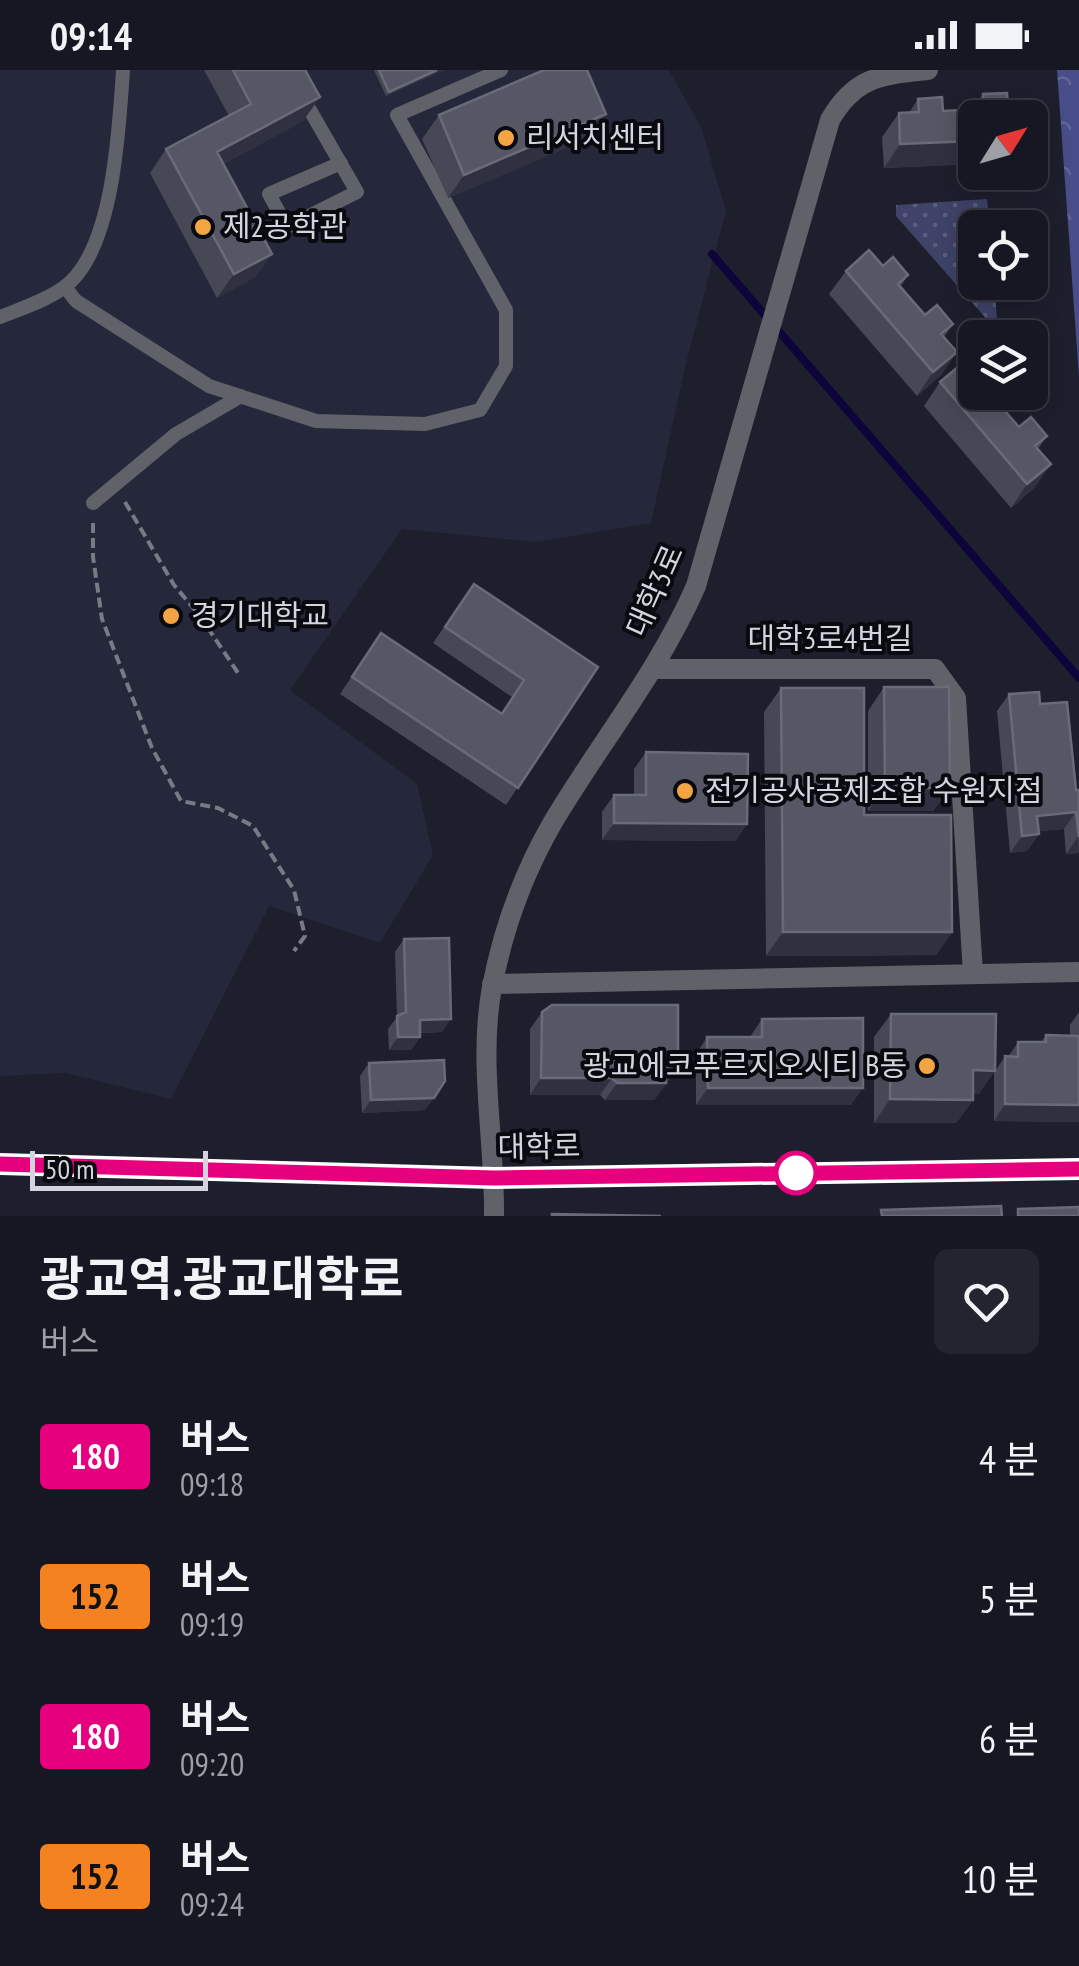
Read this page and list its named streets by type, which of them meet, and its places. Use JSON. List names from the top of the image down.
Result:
{
  "streets": {
    "street": ["대학3로", "대학3로4번길", "대학로"]
  },
  "crossings": [
    ["대학3로", "대학3로4번길"],
    ["대학3로", "대학로"]
  ],
  "places": [
    "리서치센터",
    "제2공학관",
    "경기대학교",
    "전기공사공제조합 수원지점",
    "광교에코푸르지오시티 B동"
  ],
  "lines": ["bus line 180"],
  "scale_bar": "50 m",
  "north": "top right",
  "page": {
    "status": "09:14",
    "scale": "50 m",
    "heading": ["광교역.광교대학로", "버스"],
    "list": [
      {
        "mark": "180",
        "name": "버스",
        "note": "09:18",
        "value": "4 분"
      },
      {
        "mark": "152",
        "name": "버스",
        "note": "09:19",
        "value": "5 분"
      },
      {
        "mark": "180",
        "name": "버스",
        "note": "09:20",
        "value": "6 분"
      },
      {
        "mark": "152",
        "name": "버스",
        "note": "09:24",
        "value": "10 분"
      }
    ]
  }
}
